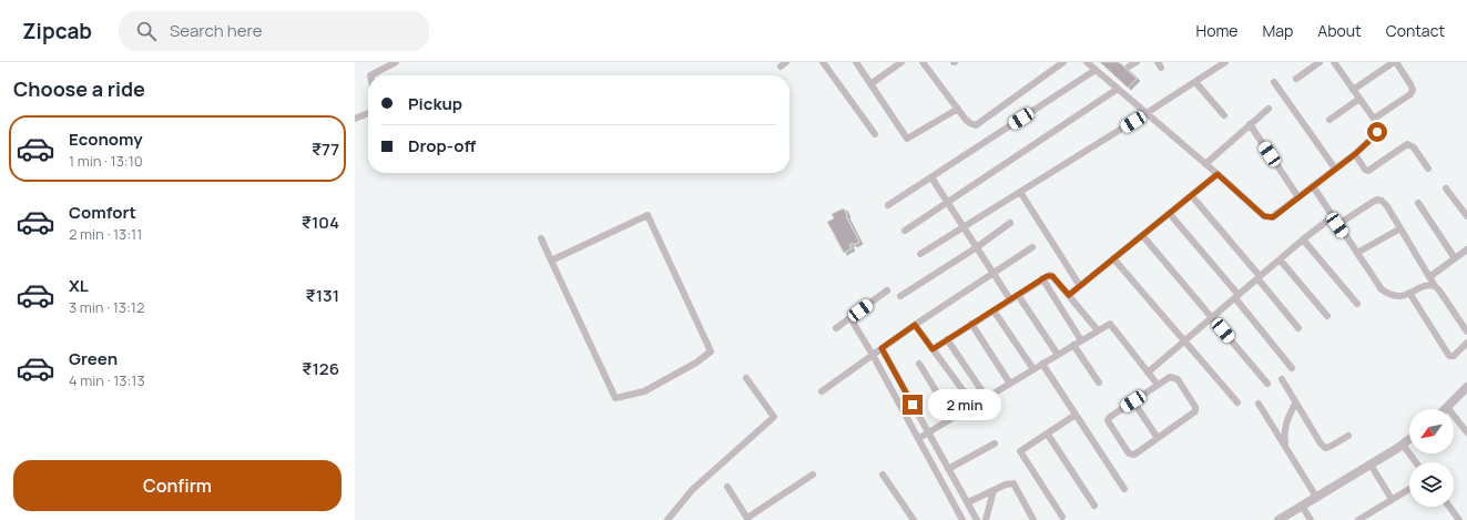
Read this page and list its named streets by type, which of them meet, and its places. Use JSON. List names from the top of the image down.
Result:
{
  "north": "bottom left",
  "page": {
    "header": "Zipcab",
    "search": "Search here",
    "nav": [
      "Home",
      "Map",
      "About",
      "Contact"
    ],
    "heading": "Choose a ride",
    "banner": ["Pickup", "Drop-off"],
    "list": [
      {
        "name": "Economy",
        "note": "1 min · 13:10",
        "value": "₹77"
      },
      {
        "name": "Comfort",
        "note": "2 min · 13:11",
        "value": "₹104"
      },
      {
        "name": "XL",
        "note": "3 min · 13:12",
        "value": "₹131"
      },
      {
        "name": "Green",
        "note": "4 min · 13:13",
        "value": "₹126"
      }
    ],
    "bubble": "2 min",
    "buttons": "Confirm"
  }
}
